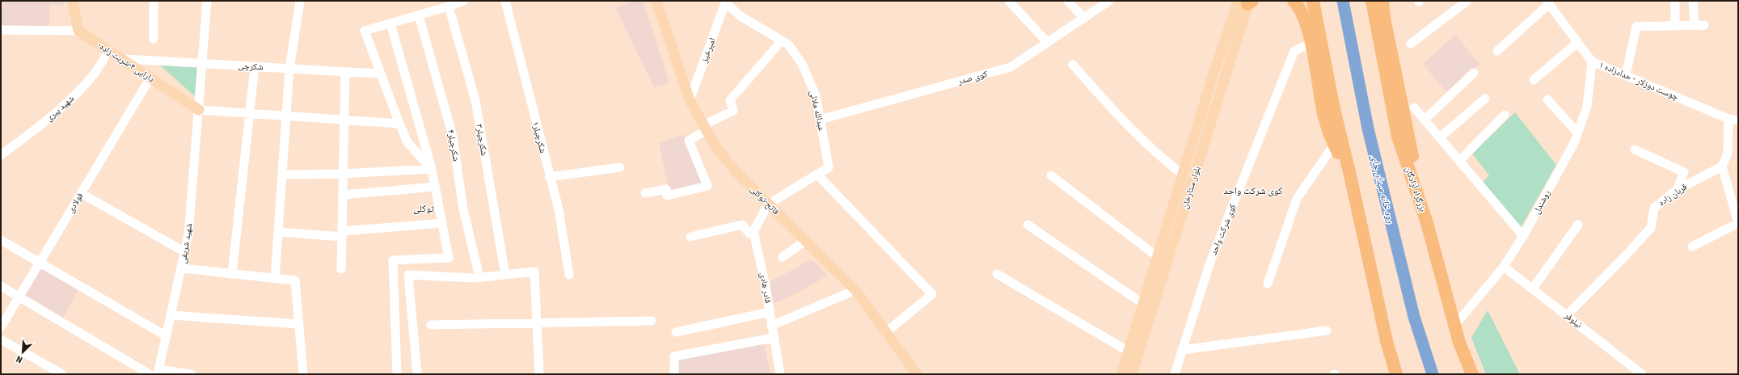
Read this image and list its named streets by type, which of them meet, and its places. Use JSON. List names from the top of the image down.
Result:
{
  "streets": {
    "highway": ["بزرگراه آزادگان"],
    "main road": ["-دارایی ۴-شربت زاده", "بلوار ستارخان", "فاتح-توکلی"],
    "street": [
      "امیرخیز",
      "شکرچی",
      "کوی صدر",
      "چوست دوزلار - حدادزاده ۱",
      "شهید پیری",
      "عبدالله ملائی",
      "شکرچیلر۱",
      "شکرچیلر۳",
      "شکرچیلر۴",
      "قربان زاده",
      "روشندل",
      "فولادی",
      "کوی شرکت واحد",
      "شهید شریفى",
      "قادر هادی",
      "نیلوفر"
    ]
  },
  "crossings": [
    ["امیرخیز", "عبدالله ملائی"],
    ["امیرخیز", "فاتح-توکلی"],
    ["-دارایی ۴-شربت زاده", "شکرچی"],
    ["-دارایی ۴-شربت زاده", "شهید پیری"],
    ["-دارایی ۴-شربت زاده", "فولادی"],
    ["-دارایی ۴-شربت زاده", "شهید شریفى"],
    ["شکرچی", "شهید شریفى"],
    ["کوی صدر", "عبدالله ملائی"],
    ["چوست دوزلار - حدادزاده ۱", "روشندل"],
    ["عبدالله ملائی", "فاتح-توکلی"],
    ["بزرگراه آزادگان", "روشندل"],
    ["قربان زاده", "نیلوفر"],
    ["روشندل", "نیلوفر"]
  ],
  "districts": ["کوی شرکت واحد", "توکلی"],
  "water": ["رود خانه میدان چای"],
  "north": "bottom left"
}
